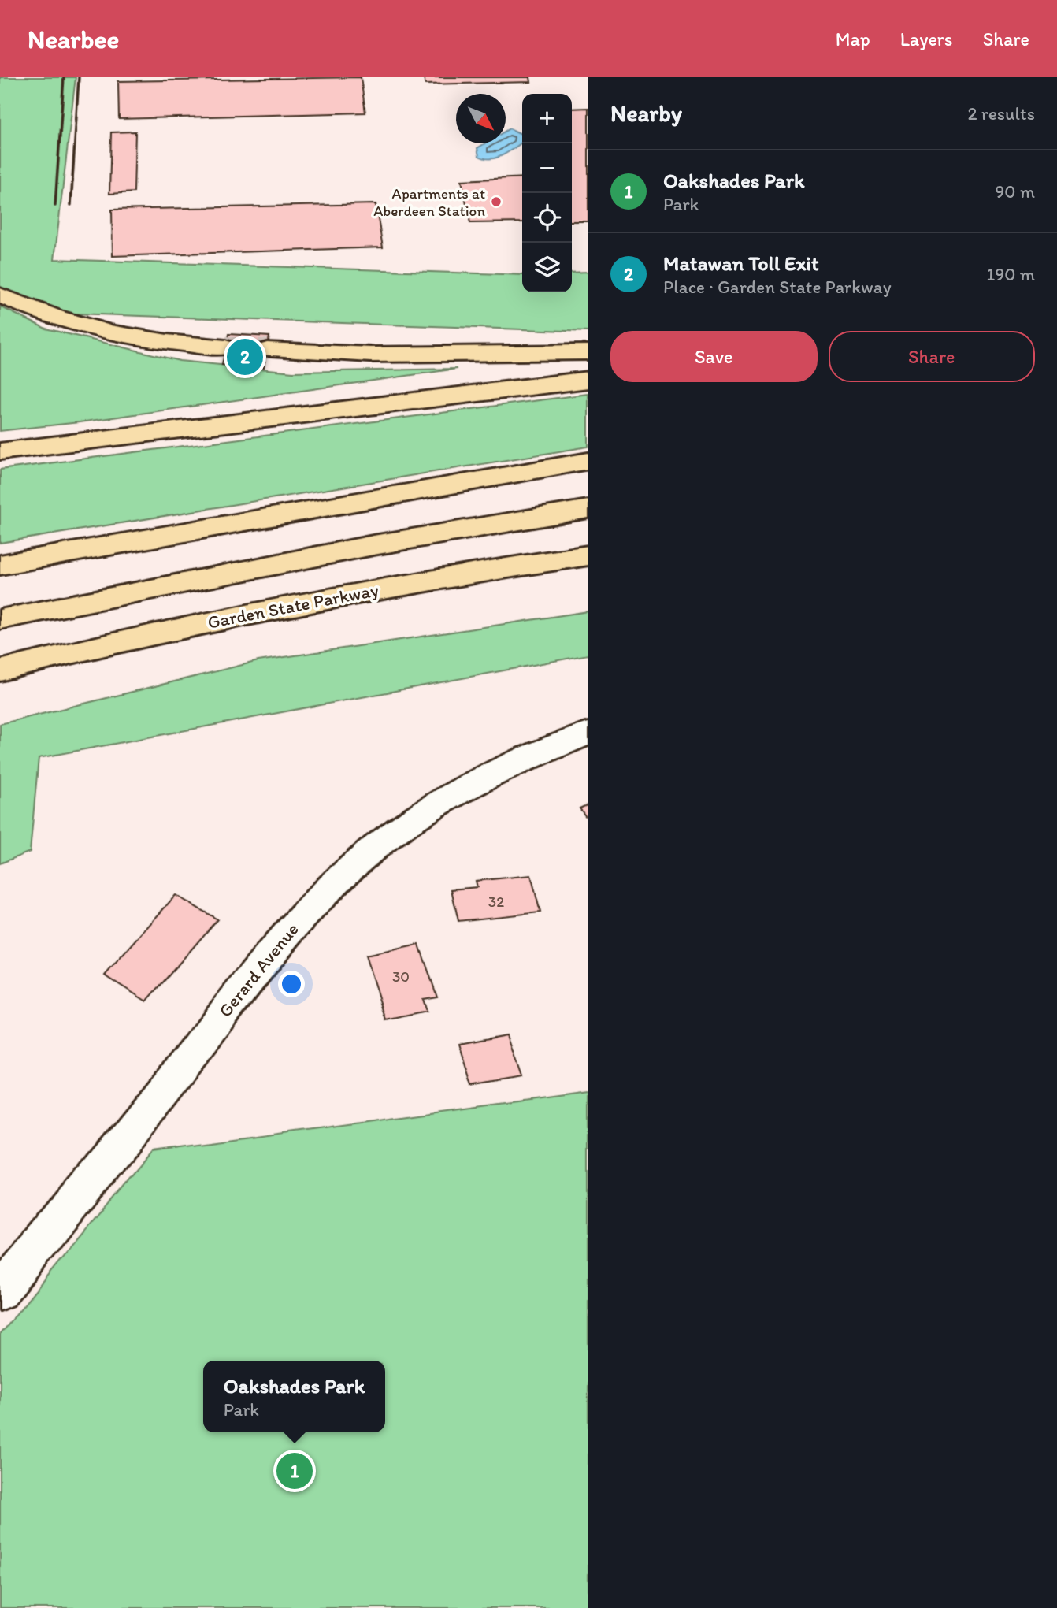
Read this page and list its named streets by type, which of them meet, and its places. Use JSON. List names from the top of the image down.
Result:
{
  "streets": {
    "highway": ["Garden State Parkway"],
    "street": ["Gerard Avenue"]
  },
  "places": ["Apartments at Aberdeen Station"],
  "house_numbers": ["32", "30"],
  "north": "bottom right",
  "page": {
    "header": "Nearbee",
    "nav": ["Map", "Layers", "Share"],
    "heading": ["Nearby", "2 results"],
    "map_buttons": ["+", "−"],
    "list": [
      {
        "mark": "1",
        "name": "Oakshades Park",
        "note": "Park",
        "value": "90 m"
      },
      {
        "mark": "2",
        "name": "Matawan Toll Exit",
        "note": "Place · Garden State Parkway",
        "value": "190 m"
      }
    ],
    "buttons": ["Save", "Share"],
    "pins": ["2", "1"],
    "popup": ["Oakshades Park", "Park"]
  }
}
